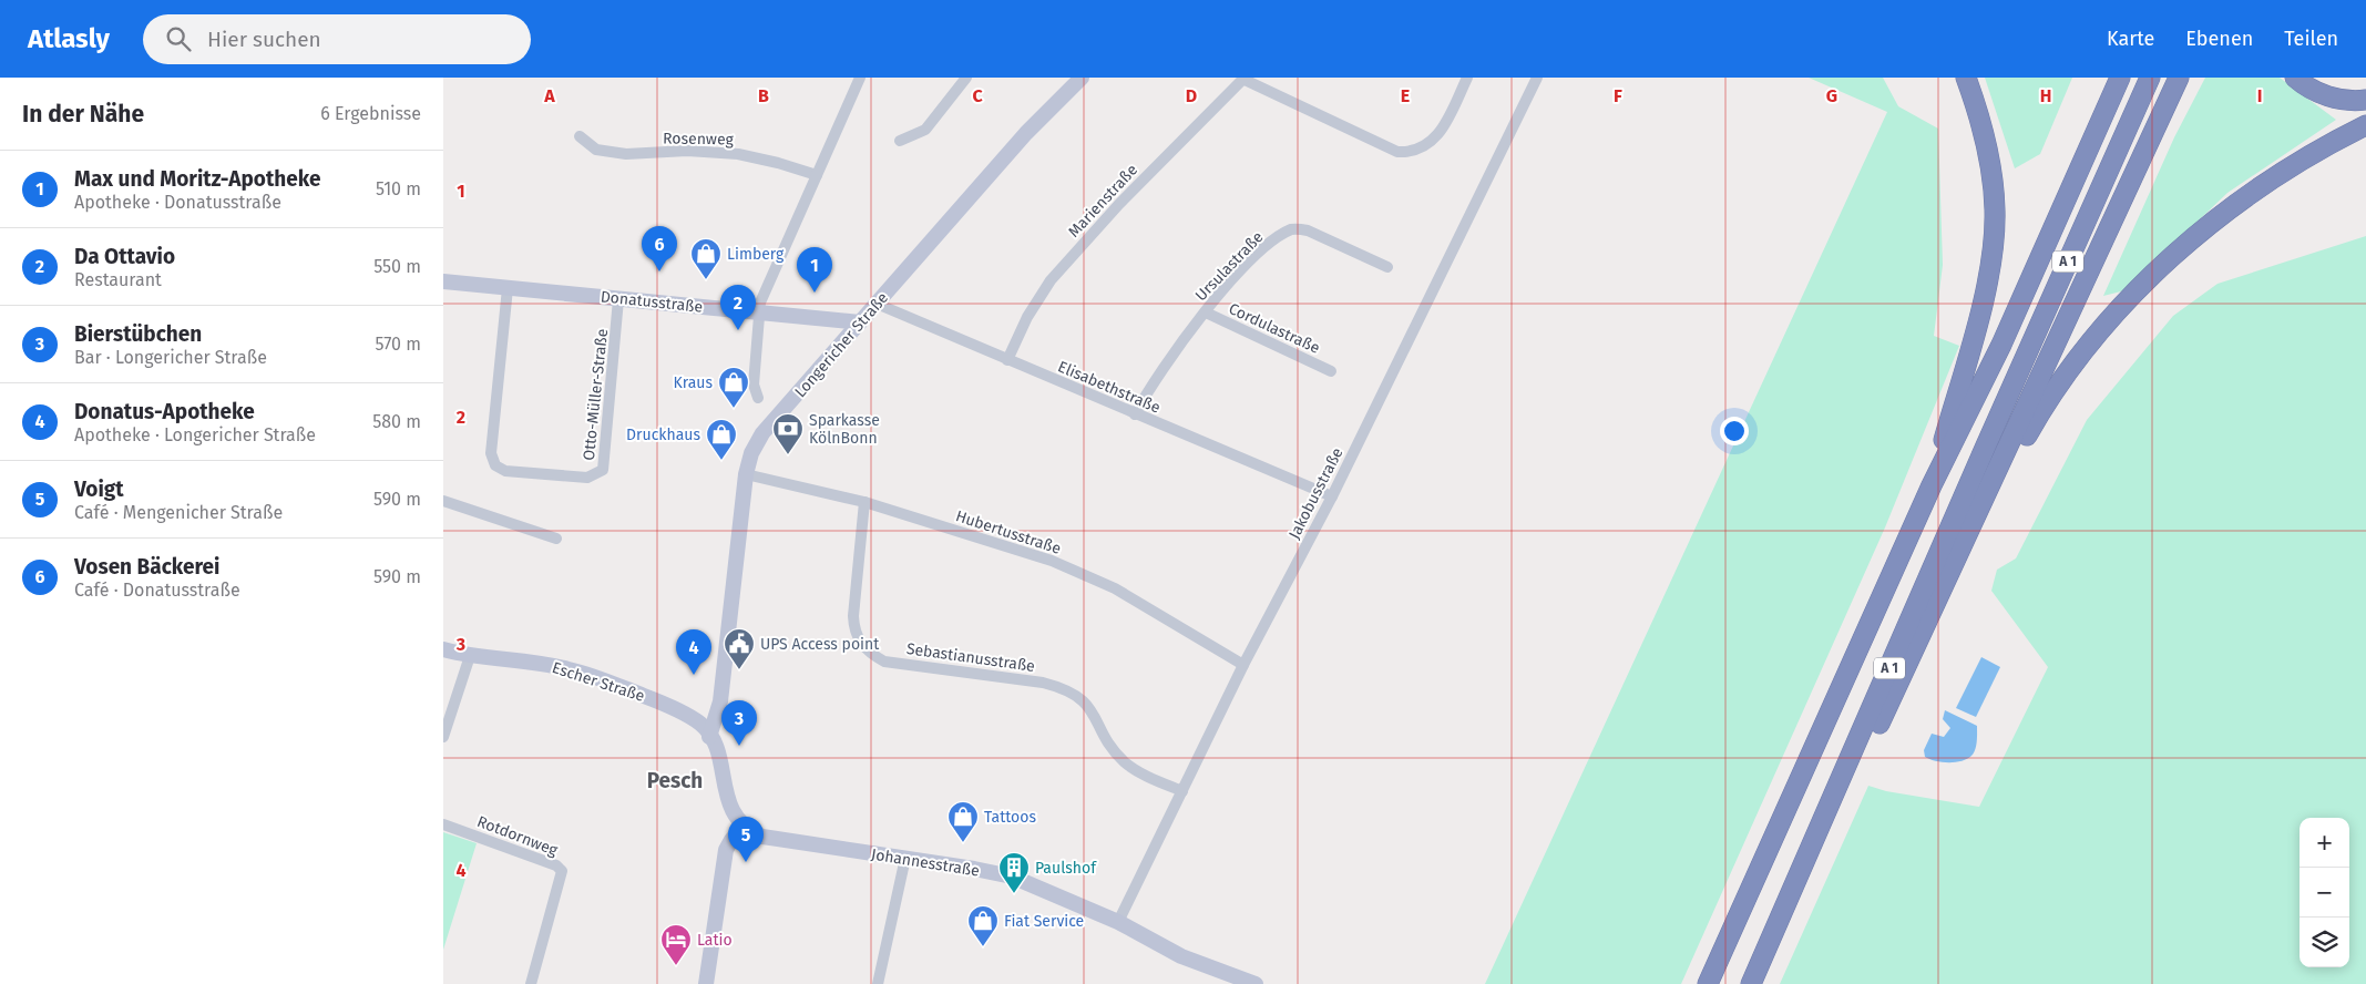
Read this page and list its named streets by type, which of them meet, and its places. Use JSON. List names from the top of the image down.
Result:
{
  "streets": {
    "highway": ["A 1"],
    "street": [
      "Rosenweg",
      "Marienstraße",
      "Ursulastraße",
      "Donatusstraße",
      "Cordulastraße",
      "Longericher Straße",
      "Elisabethstraße",
      "Otto-Müller-Straße",
      "Jakobusstraße",
      "Hubertusstraße",
      "Sebastianusstraße",
      "Escher Straße",
      "Rotdornweg",
      "Johannesstraße"
    ]
  },
  "crossings": [
    ["Marienstraße", "Elisabethstraße"],
    ["Ursulastraße", "Cordulastraße"],
    ["Ursulastraße", "Elisabethstraße"],
    ["Donatusstraße", "Longericher Straße"],
    ["Donatusstraße", "Otto-Müller-Straße"],
    ["Longericher Straße", "Elisabethstraße"],
    ["Longericher Straße", "Hubertusstraße"],
    ["Longericher Straße", "Escher Straße"],
    ["Elisabethstraße", "Jakobusstraße"],
    ["Jakobusstraße", "Hubertusstraße"],
    ["Jakobusstraße", "Sebastianusstraße"],
    ["Jakobusstraße", "Johannesstraße"],
    ["Hubertusstraße", "Sebastianusstraße"]
  ],
  "districts": ["Pesch"],
  "places": {
    "shop": [
      "Limberg",
      "Kraus",
      "Druckhaus",
      "Tattoos",
      "Fiat Service"
    ],
    "bank": ["Sparkasse KölnBonn"],
    "public building": ["UPS Access point"],
    "building": ["Paulshof"],
    "hotel": ["Latio"]
  },
  "page": {
    "header": "Atlasly",
    "search": "Hier suchen",
    "nav": ["Karte", "Ebenen", "Teilen"],
    "heading": ["In der Nähe", "6 Ergebnisse"],
    "list": [
      {
        "mark": "1",
        "name": "Max und Moritz-Apotheke",
        "note": "Apotheke · Donatusstraße",
        "value": "510 m"
      },
      {
        "mark": "2",
        "name": "Da Ottavio",
        "note": "Restaurant",
        "value": "550 m"
      },
      {
        "mark": "3",
        "name": "Bierstübchen",
        "note": "Bar · Longericher Straße",
        "value": "570 m"
      },
      {
        "mark": "4",
        "name": "Donatus-Apotheke",
        "note": "Apotheke · Longericher Straße",
        "value": "580 m"
      },
      {
        "mark": "5",
        "name": "Voigt",
        "note": "Café · Mengenicher Straße",
        "value": "590 m"
      },
      {
        "mark": "6",
        "name": "Vosen Bäckerei",
        "note": "Café · Donatusstraße",
        "value": "590 m"
      }
    ],
    "pins": [
      "6",
      "1",
      "2",
      "4",
      "3",
      "5"
    ],
    "map_buttons": ["+", "−"]
  },
  "grid": {
    "columns": [
      "A",
      "B",
      "C",
      "D",
      "E",
      "F",
      "G",
      "H",
      "I"
    ],
    "rows": [
      "1",
      "2",
      "3",
      "4"
    ]
  }
}
